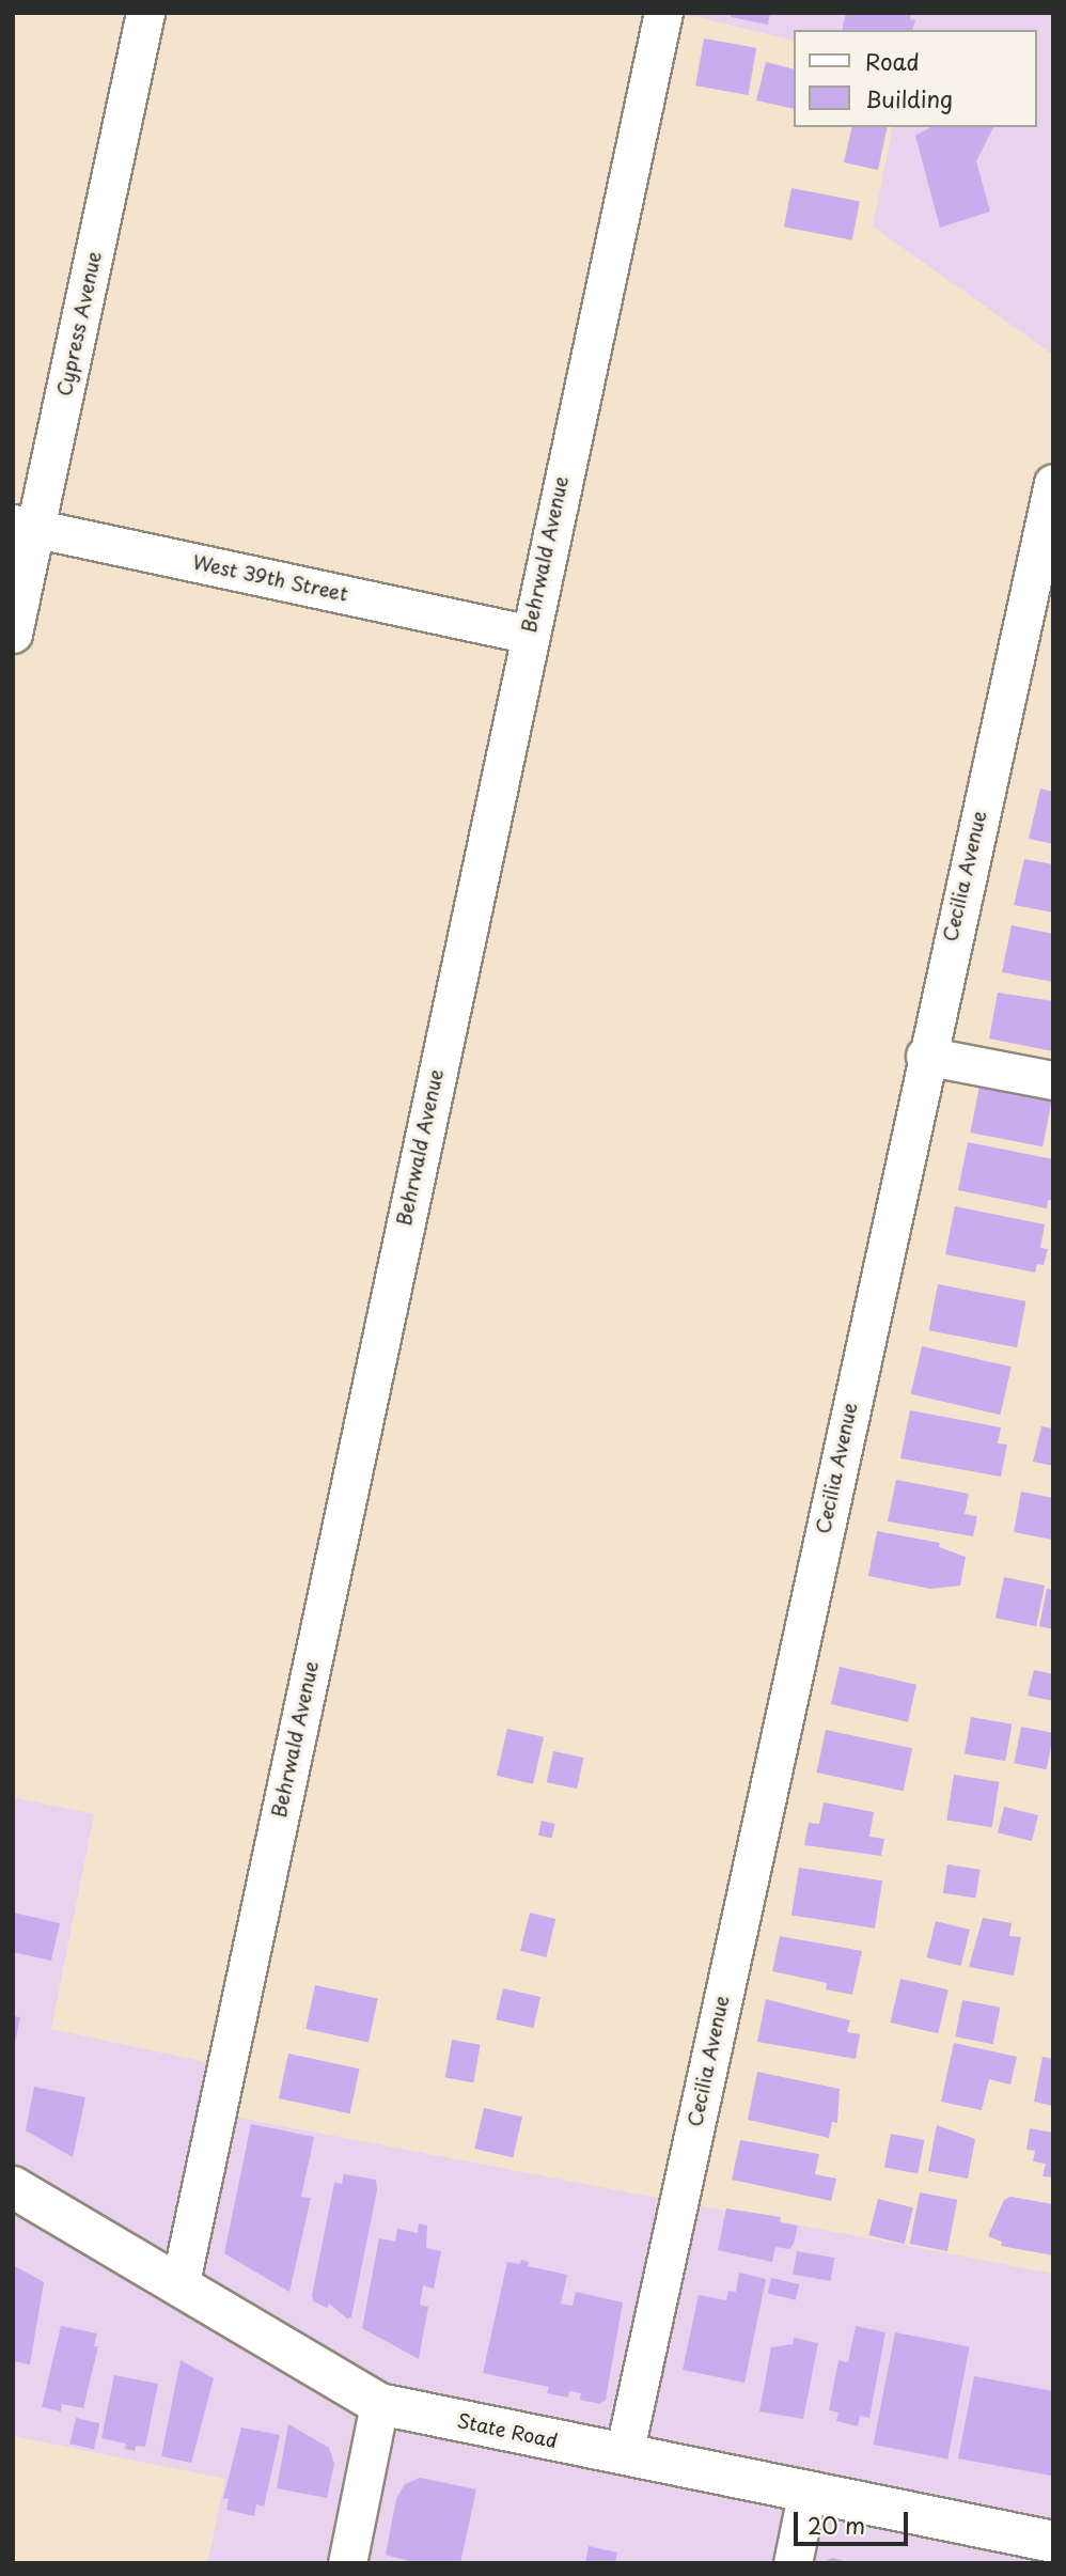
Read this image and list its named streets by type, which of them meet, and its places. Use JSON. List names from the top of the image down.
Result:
{
  "streets": {
    "main road": ["State Road"],
    "street": [
      "Cypress Avenue",
      "Behrwald Avenue",
      "West 39th Street",
      "Cecilia Avenue"
    ]
  },
  "crossings": [
    ["Cypress Avenue", "West 39th Street"],
    ["Behrwald Avenue", "West 39th Street"],
    ["Behrwald Avenue", "State Road"],
    ["Cecilia Avenue", "State Road"]
  ],
  "legend": ["Road", "Building"],
  "scale_bar": "20 m"
}
